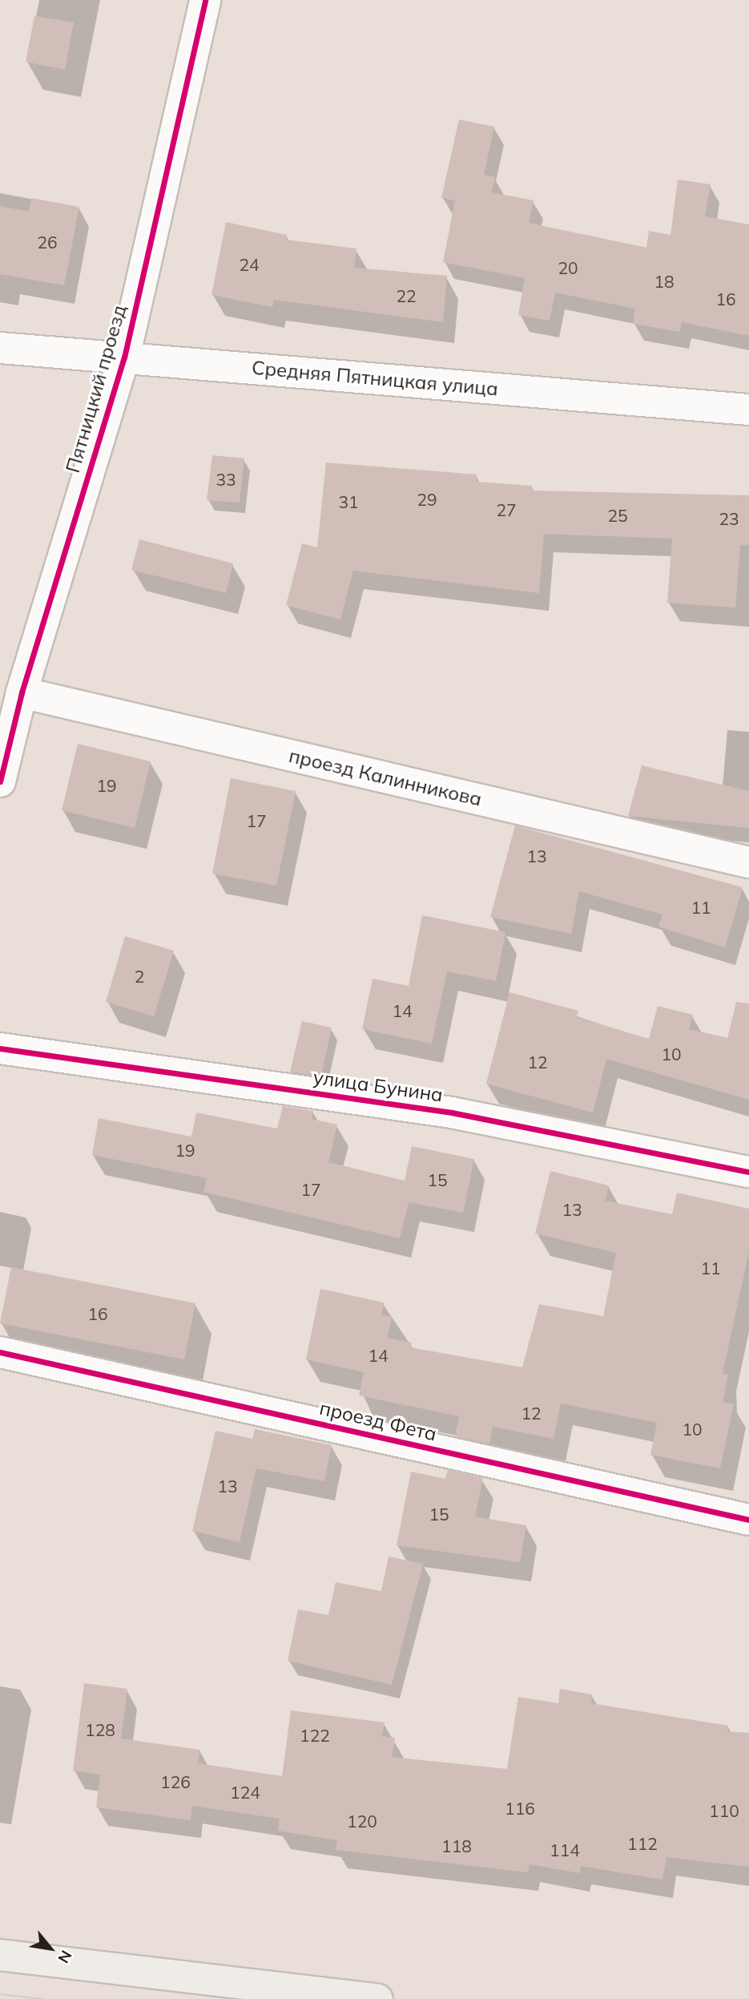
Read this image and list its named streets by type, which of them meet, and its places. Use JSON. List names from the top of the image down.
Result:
{
  "streets": {
    "street": [
      "Средняя Пятницкая улица",
      "Пятницкий проезд",
      "проезд Калинникова",
      "улица Бунина",
      "проезд Фета"
    ]
  },
  "crossings": [
    ["Средняя Пятницкая улица", "Пятницкий проезд"],
    ["Пятницкий проезд", "проезд Калинникова"]
  ],
  "house_numbers": [
    "26",
    "24",
    "20",
    "18",
    "22",
    "16",
    "33",
    "29",
    "31",
    "27",
    "25",
    "23",
    "19",
    "17",
    "13",
    "11",
    "2",
    "14",
    "10",
    "12",
    "19",
    "15",
    "17",
    "13",
    "11",
    "16",
    "14",
    "12",
    "10",
    "13",
    "15",
    "128",
    "122",
    "126",
    "124",
    "116",
    "110",
    "120",
    "112",
    "118",
    "114"
  ],
  "north": "bottom right"
}
